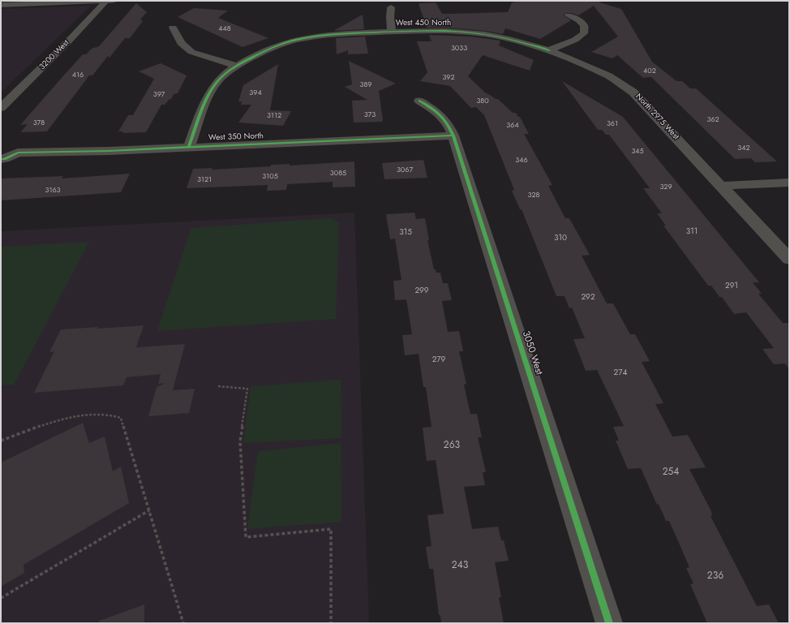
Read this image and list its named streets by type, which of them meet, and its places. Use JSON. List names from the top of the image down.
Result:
{
  "streets": {
    "street": [
      "West 450 North",
      "3200 West",
      "North 2975 West",
      "West 350 North",
      "3050 West"
    ]
  },
  "crossings": [
    ["West 450 North", "North 2975 West"],
    ["West 450 North", "West 350 North"],
    ["West 350 North", "3050 West"]
  ],
  "house_numbers": [
    "448",
    "3033",
    "402",
    "416",
    "392",
    "389",
    "394",
    "397",
    "380",
    "373",
    "3112",
    "362",
    "378",
    "361",
    "364",
    "342",
    "345",
    "346",
    "3067",
    "3085",
    "3105",
    "3121",
    "329",
    "3163",
    "328",
    "311",
    "315",
    "310",
    "291",
    "299",
    "292",
    "279",
    "274",
    "263",
    "254",
    "243",
    "236"
  ]
}
